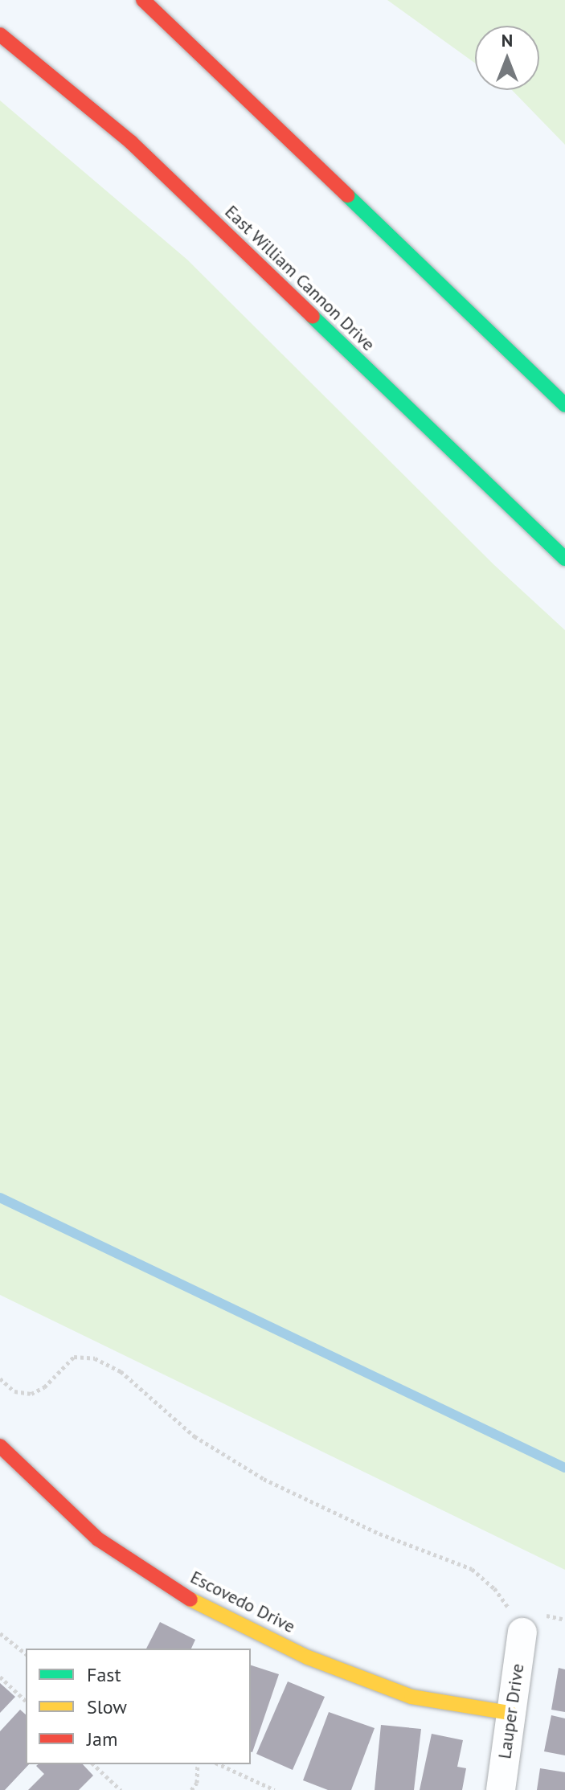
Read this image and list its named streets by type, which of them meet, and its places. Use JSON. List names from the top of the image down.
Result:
{
  "streets": {
    "street": ["East William Cannon Drive", "Escovedo Drive", "Lauper Drive"]
  },
  "crossings": [
    ["Escovedo Drive", "Lauper Drive"]
  ],
  "legend": ["Fast", "Slow", "Jam"],
  "north": "top"
}
